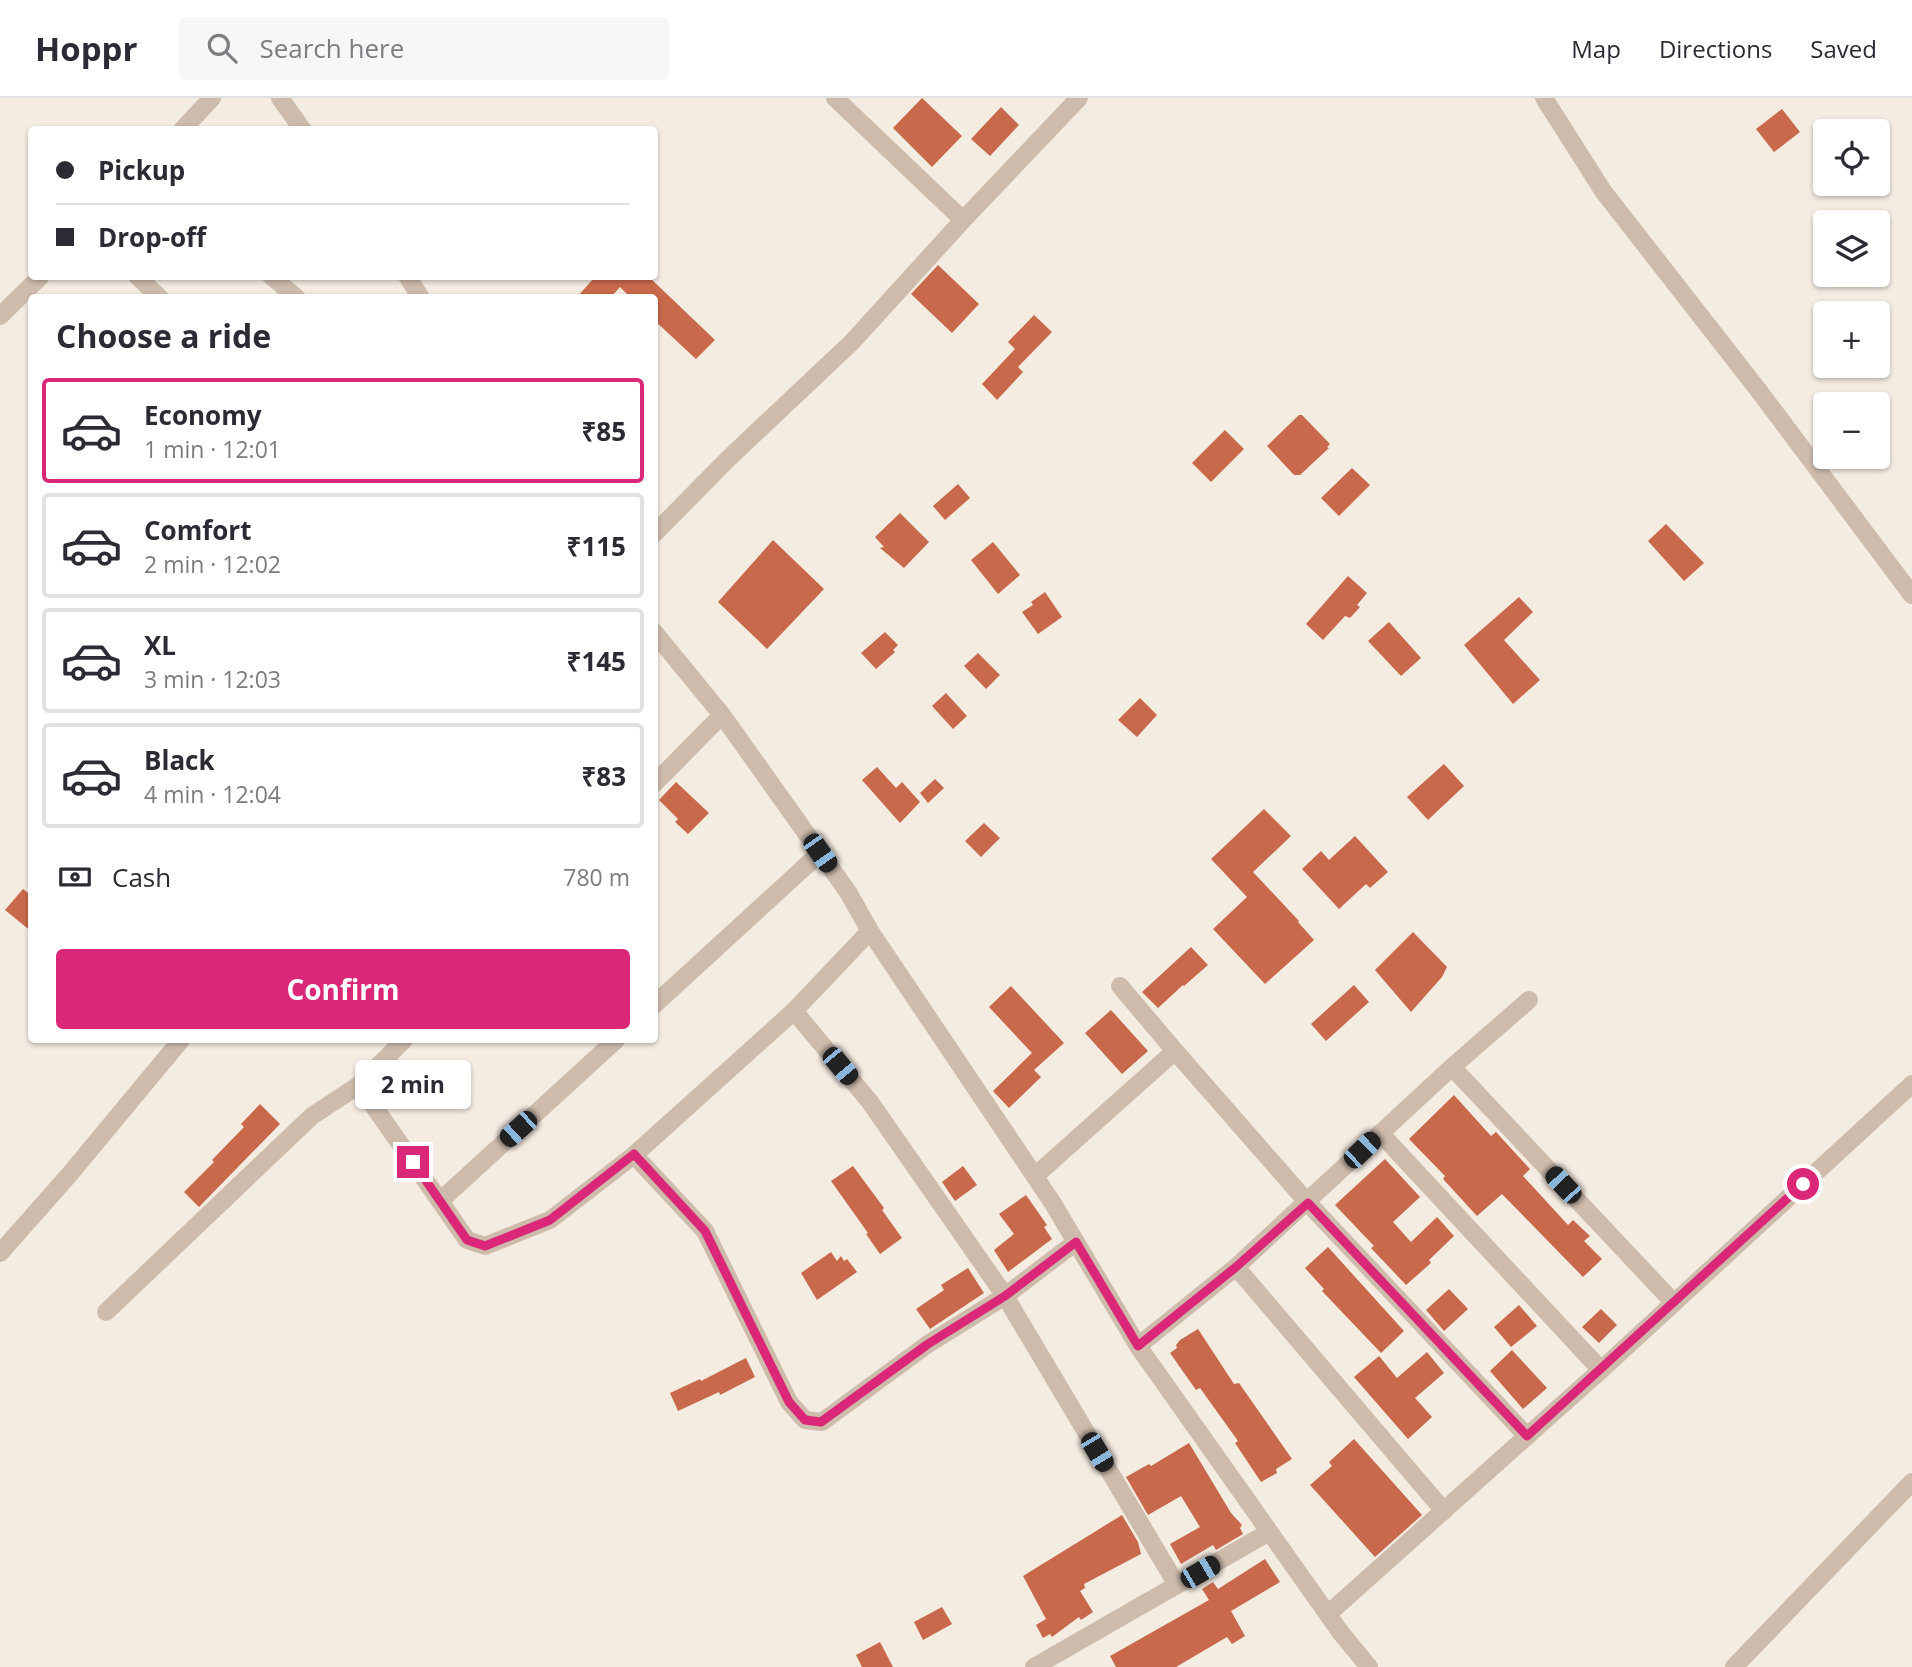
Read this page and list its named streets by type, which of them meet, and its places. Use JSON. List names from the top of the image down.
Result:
{
  "page": {
    "header": "Hoppr",
    "search": "Search here",
    "nav": ["Map", "Directions", "Saved"],
    "map_buttons": ["+", "−"],
    "banner": ["Pickup", "Drop-off"],
    "heading": "Choose a ride",
    "list": [
      {
        "name": "Economy",
        "note": "1 min · 12:01",
        "value": "₹85"
      },
      {
        "name": "Comfort",
        "note": "2 min · 12:02",
        "value": "₹115"
      },
      {
        "name": "XL",
        "note": "3 min · 12:03",
        "value": "₹145"
      },
      {
        "name": "Black",
        "note": "4 min · 12:04",
        "value": "₹83"
      }
    ],
    "pay": ["Cash", "780 m"],
    "buttons": "Confirm",
    "bubble": "2 min"
  }
}
